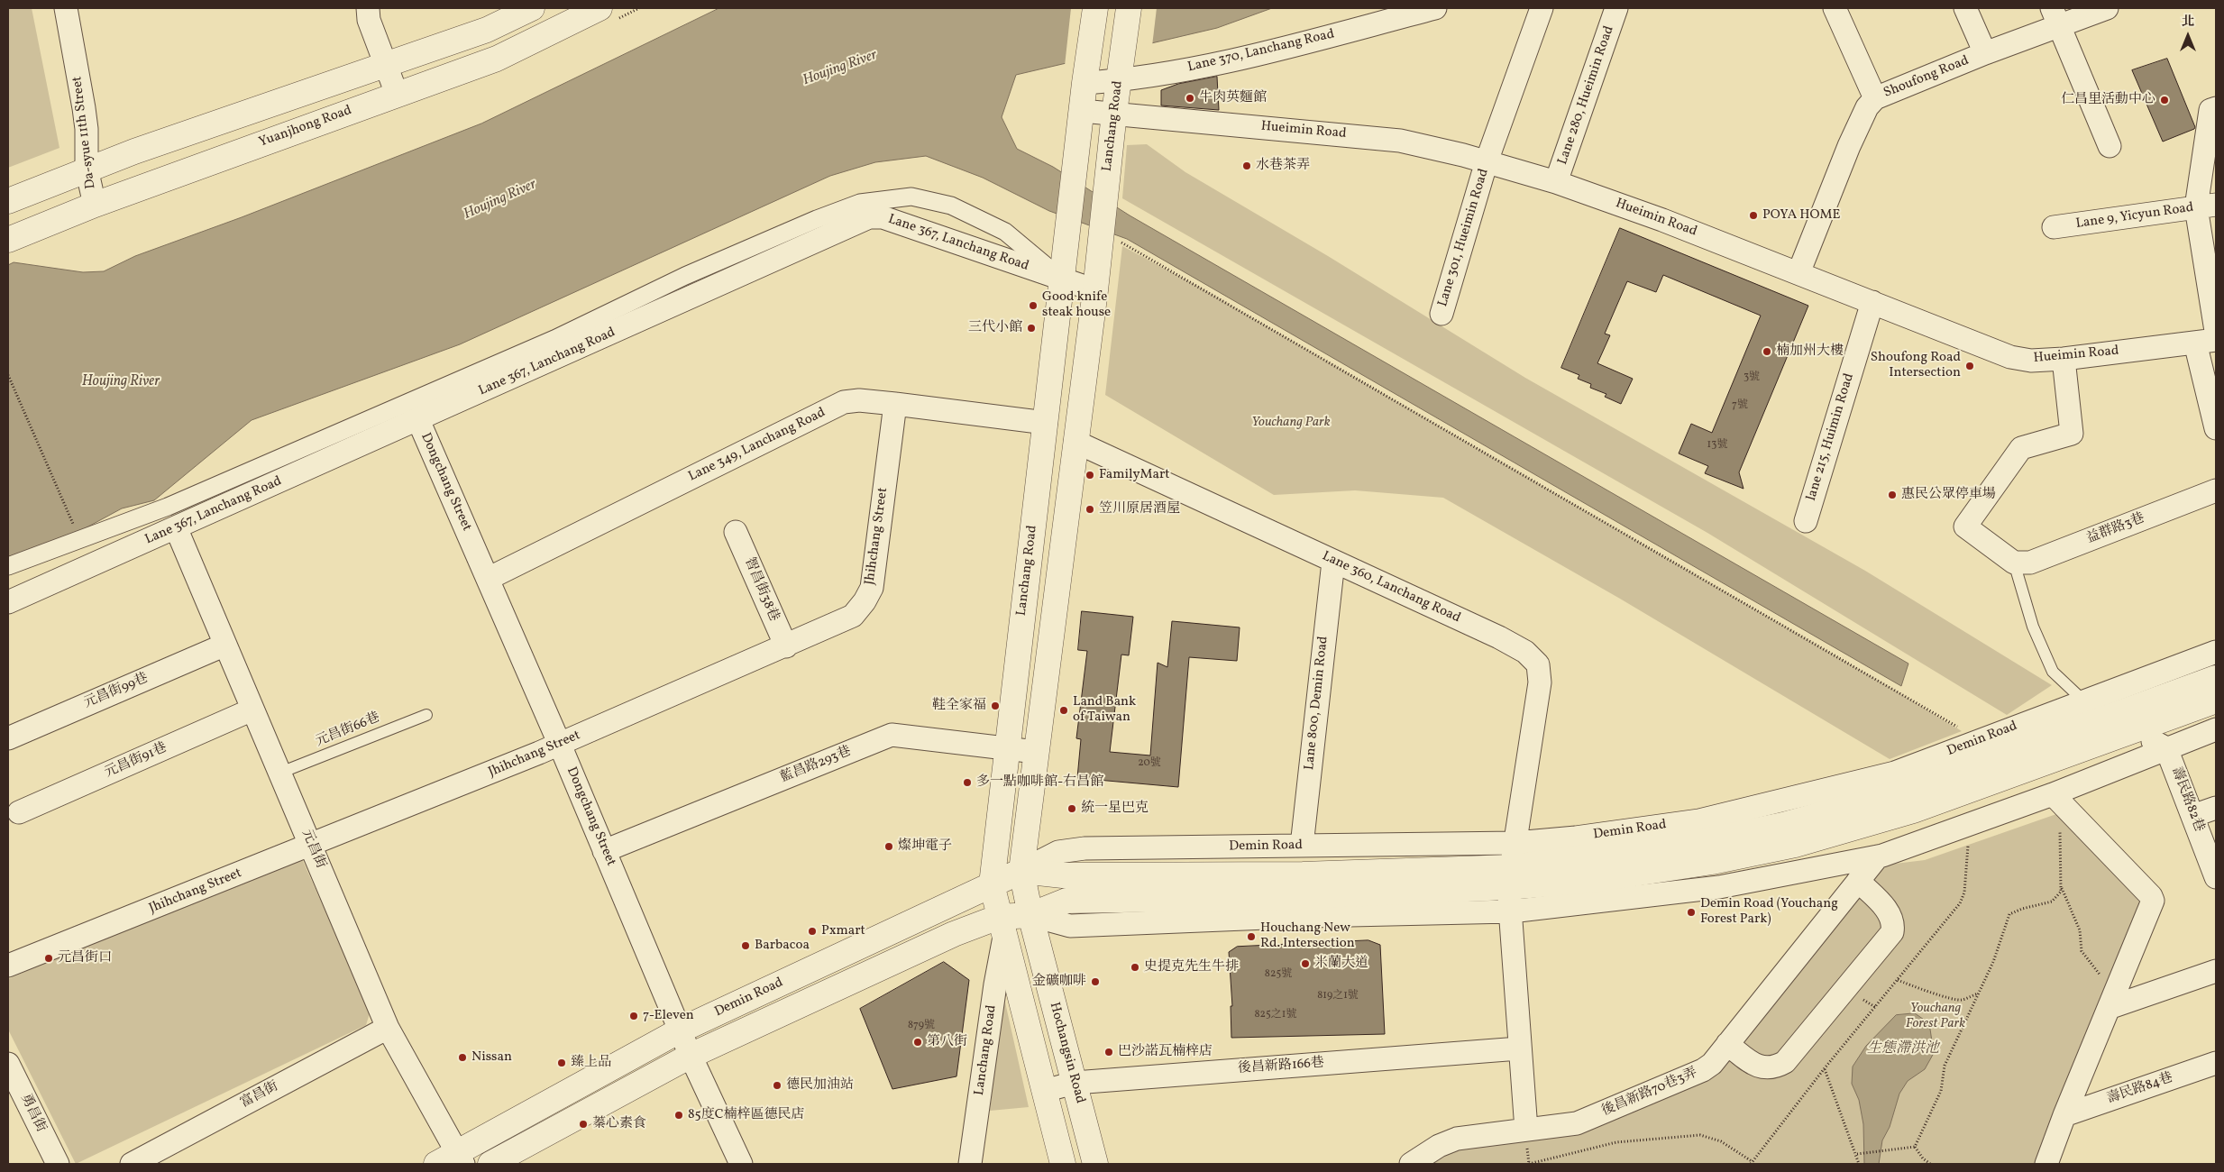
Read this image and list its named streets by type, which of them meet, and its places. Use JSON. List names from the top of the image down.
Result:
{
  "streets": {
    "street": [
      "Lane 370, Lanchang Road",
      "Shoufong Road",
      "Lane 280, Hueimin Road",
      "Lanchang Road",
      "Yuanjhong Road",
      "Hueimin Road",
      "Da-syue 11th Street",
      "Lane 9, Yicyun Road",
      "Lane 301, Hueimin Road",
      "Lane 367, Lanchang Road",
      "lane 215, Huimin Road",
      "Lane 349, Lanchang Road",
      "Dongchang Street",
      "益群路3巷",
      "Jhihchang Street",
      "Lane 360, Lanchang Road",
      "智昌街38巷",
      "元昌街99巷",
      "Lane 800, Demin Road",
      "Demin Road",
      "元昌街91巷",
      "藍昌路293巷",
      "壽民路82巷",
      "元昌街",
      "Hochangsin Road",
      "後昌新路166巷",
      "壽民路84巷",
      "後昌新路70巷3弄",
      "富昌街",
      "勇昌街"
    ],
    "lane": ["元昌街66巷"]
  },
  "crossings": [
    ["Lane 370, Lanchang Road", "Lanchang Road"],
    ["Shoufong Road", "Hueimin Road"],
    ["Lane 280, Hueimin Road", "Hueimin Road"],
    ["Lanchang Road", "Hueimin Road"],
    ["Lanchang Road", "Lane 367, Lanchang Road"],
    ["Lanchang Road", "Lane 349, Lanchang Road"],
    ["Lanchang Road", "Demin Road"],
    ["Lanchang Road", "藍昌路293巷"],
    ["Yuanjhong Road", "Da-syue 11th Street"],
    ["Hueimin Road", "Lane 301, Hueimin Road"],
    ["Hueimin Road", "lane 215, Huimin Road"],
    ["Lane 367, Lanchang Road", "Dongchang Street"],
    ["Lane 367, Lanchang Road", "元昌街"],
    ["Lane 349, Lanchang Road", "Dongchang Street"],
    ["Lane 349, Lanchang Road", "Jhihchang Street"],
    ["Dongchang Street", "Jhihchang Street"],
    ["Dongchang Street", "Demin Road"],
    ["Dongchang Street", "藍昌路293巷"],
    ["Jhihchang Street", "智昌街38巷"],
    ["Jhihchang Street", "元昌街"],
    ["Lane 360, Lanchang Road", "Lane 800, Demin Road"],
    ["Lane 360, Lanchang Road", "Demin Road"],
    ["Lane 360, Lanchang Road", "後昌新路166巷"],
    ["Lane 360, Lanchang Road", "後昌新路70巷3弄"],
    ["元昌街99巷", "元昌街"],
    ["Lane 800, Demin Road", "Demin Road"],
    ["元昌街66巷", "元昌街"],
    ["Demin Road", "壽民路82巷"],
    ["Demin Road", "元昌街"],
    ["Demin Road", "Hochangsin Road"],
    ["Demin Road", "後昌新路70巷3弄"],
    ["元昌街91巷", "元昌街"],
    ["元昌街", "富昌街"],
    ["Hochangsin Road", "後昌新路166巷"]
  ],
  "water": ["Houjing River", "生態滯洪池"],
  "parks": ["Youchang Park", "Youchang Forest Park"],
  "places": [
    "牛肉英麵館",
    "仁昌里活動中心",
    "水巷茶弄",
    "POYA HOME",
    "Good knife steak house",
    "三代小館",
    "楠加州大樓",
    "Shoufong Road Intersection",
    "FamilyMart",
    "惠民公眾停車場",
    "笠川原居酒屋",
    "鞋全家福",
    "Land Bank of Taiwan",
    "多一點咖啡館-右昌館",
    "統一星巴克",
    "燦坤電子",
    "Demin Road (Youchang Forest Park)",
    "Pxmart",
    "Houchang New Rd. Intersection",
    "Barbacoa",
    "元昌街口",
    "米蘭大道",
    "史提克先生牛排",
    "金礦咖啡",
    "7-Eleven",
    "第八街",
    "巴沙諾瓦楠梓店",
    "Nissan",
    "臻上品",
    "德民加油站",
    "85度C楠梓區德民店",
    "蓁心素食"
  ],
  "house_numbers": [
    "3號",
    "7號",
    "13號",
    "20號",
    "825號",
    "819之1號",
    "825之1號",
    "879號"
  ],
  "north": "top"
}
